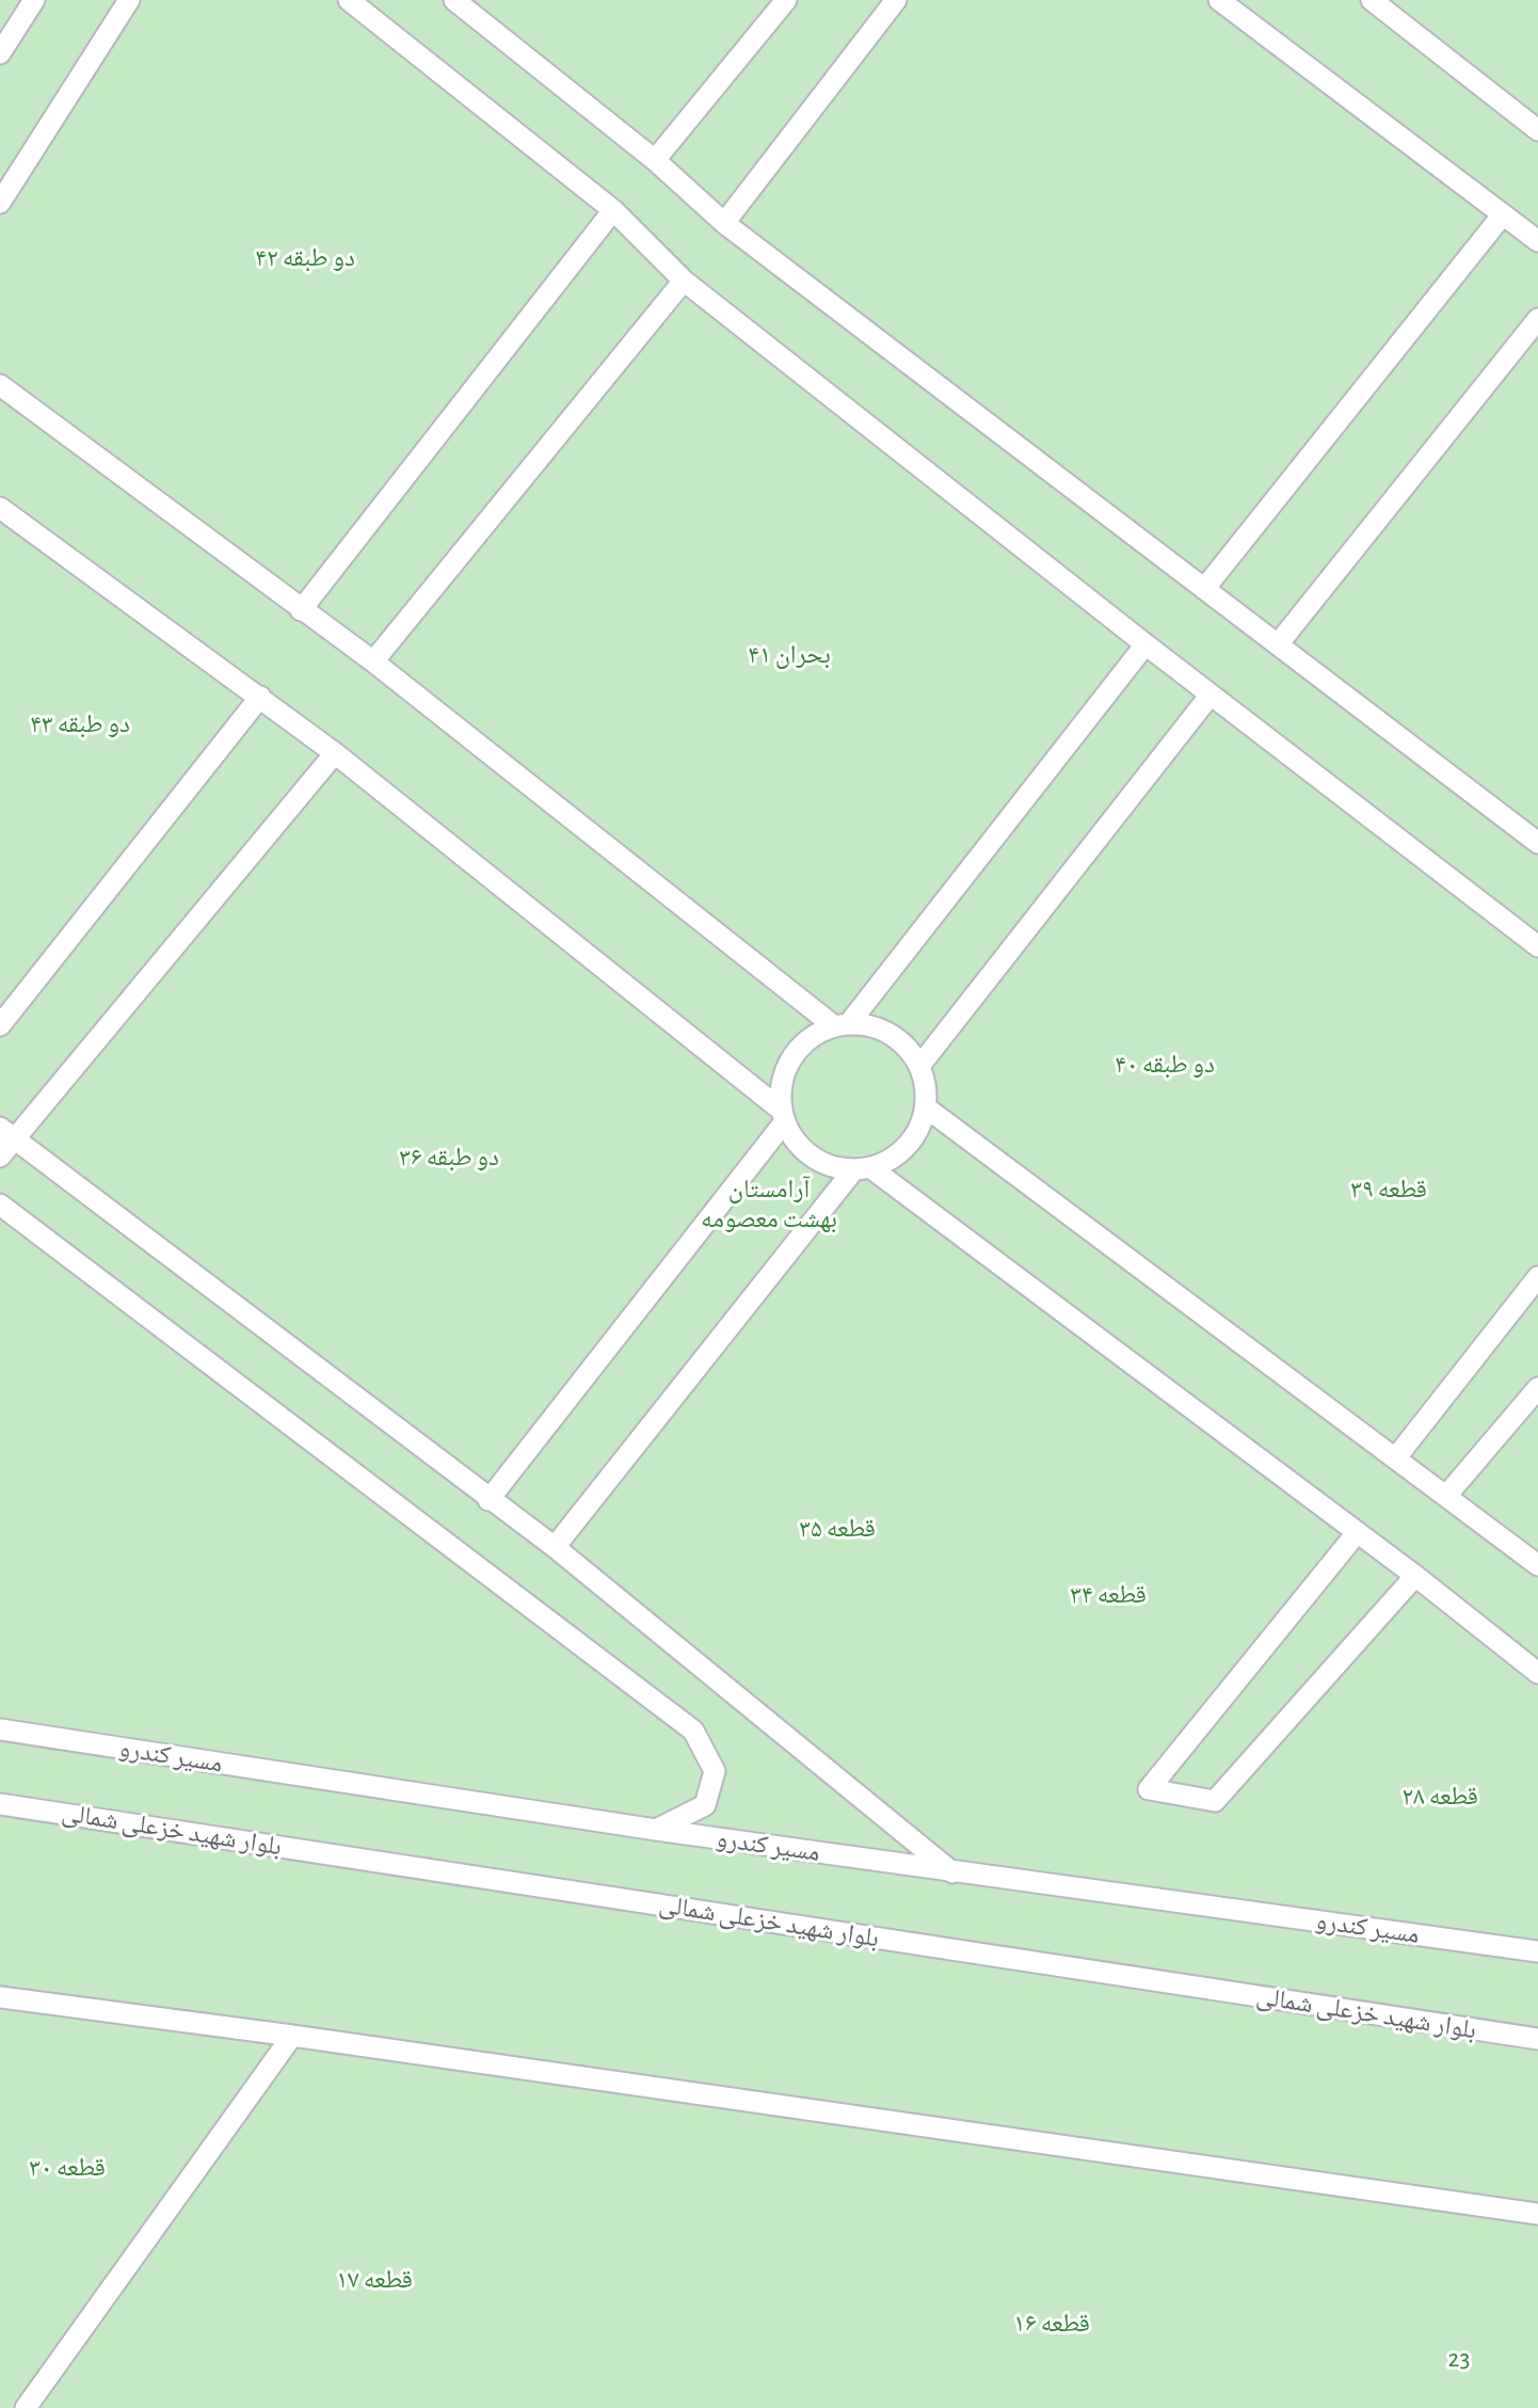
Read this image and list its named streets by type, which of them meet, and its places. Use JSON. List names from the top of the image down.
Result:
{
  "streets": {
    "lane": ["مسیر کندرو", "بلوار شهید خزعلی شمالی"]
  },
  "parks": [
    "۴۲ دو طبقه",
    "۴۱ بحران",
    "۴۳ دو طبقه",
    "۴۰ دو طبقه",
    "۳۶ دو طبقه",
    "آرامستان بهشت معصومه",
    "قطعه ۳۹",
    "قطعه ۳۵",
    "قطعه ۳۴",
    "قطعه ۲۸",
    "قطعه ۳۰",
    "قطعه ۱۷",
    "قطعه ۱۶",
    "23"
  ]
}
